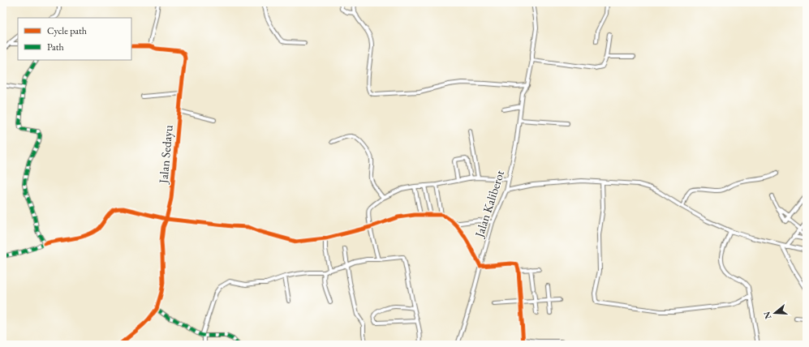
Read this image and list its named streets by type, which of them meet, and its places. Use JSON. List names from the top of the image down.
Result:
{
  "streets": {
    "street": ["Jalan Sedayu", "Jalan Kaliberot"]
  },
  "legend": ["Cycle path", "Path"],
  "north": "left"
}
